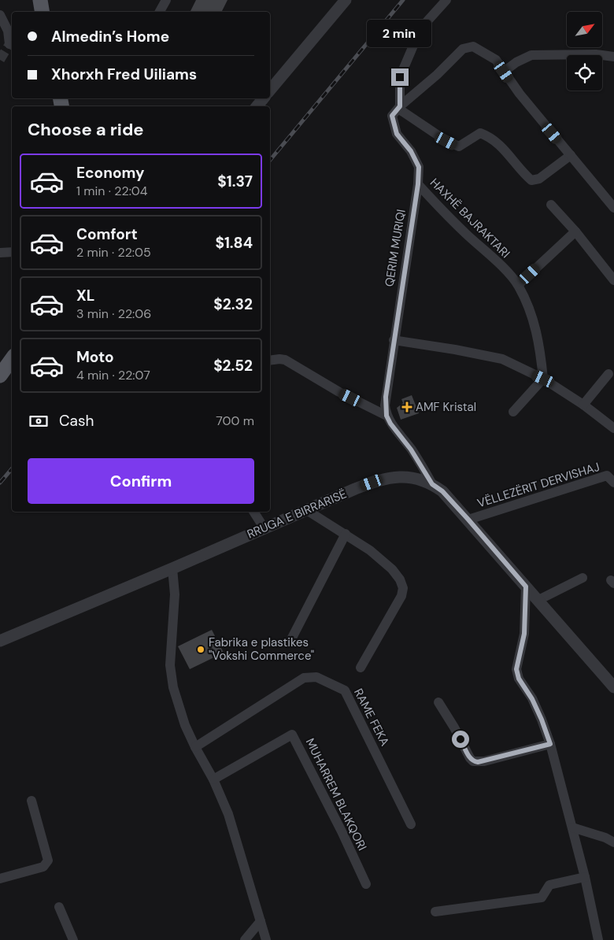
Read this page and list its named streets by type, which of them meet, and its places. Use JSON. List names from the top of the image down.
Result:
{
  "streets": {
    "street": [
      "HAXHË BAJRAKTARI",
      "QERIM MURIQI",
      "VËLLEZËRIT DERVISHAJ",
      "RRUGA E BIRRARISË",
      "RAME FEKA",
      "MUHARREM BLAKQORI"
    ]
  },
  "crossings": [
    ["HAXHË BAJRAKTARI", "QERIM MURIQI"],
    ["VËLLEZËRIT DERVISHAJ", "RRUGA E BIRRARISË"]
  ],
  "places": {
    "health": ["AMF Kristal"],
    "other": ["Fabrika e plastikes \"Vokshi Commerce\""]
  },
  "north": "top right",
  "page": {
    "banner": ["Almedin’s Home", "Xhorxh Fred Uiliams"],
    "bubble": "2 min",
    "heading": "Choose a ride",
    "list": [
      {
        "name": "Economy",
        "note": "1 min · 22:04",
        "value": "$1.37"
      },
      {
        "name": "Comfort",
        "note": "2 min · 22:05",
        "value": "$1.84"
      },
      {
        "name": "XL",
        "note": "3 min · 22:06",
        "value": "$2.32"
      },
      {
        "name": "Moto",
        "note": "4 min · 22:07",
        "value": "$2.52"
      }
    ],
    "pay": ["Cash", "700 m"],
    "buttons": "Confirm"
  }
}
